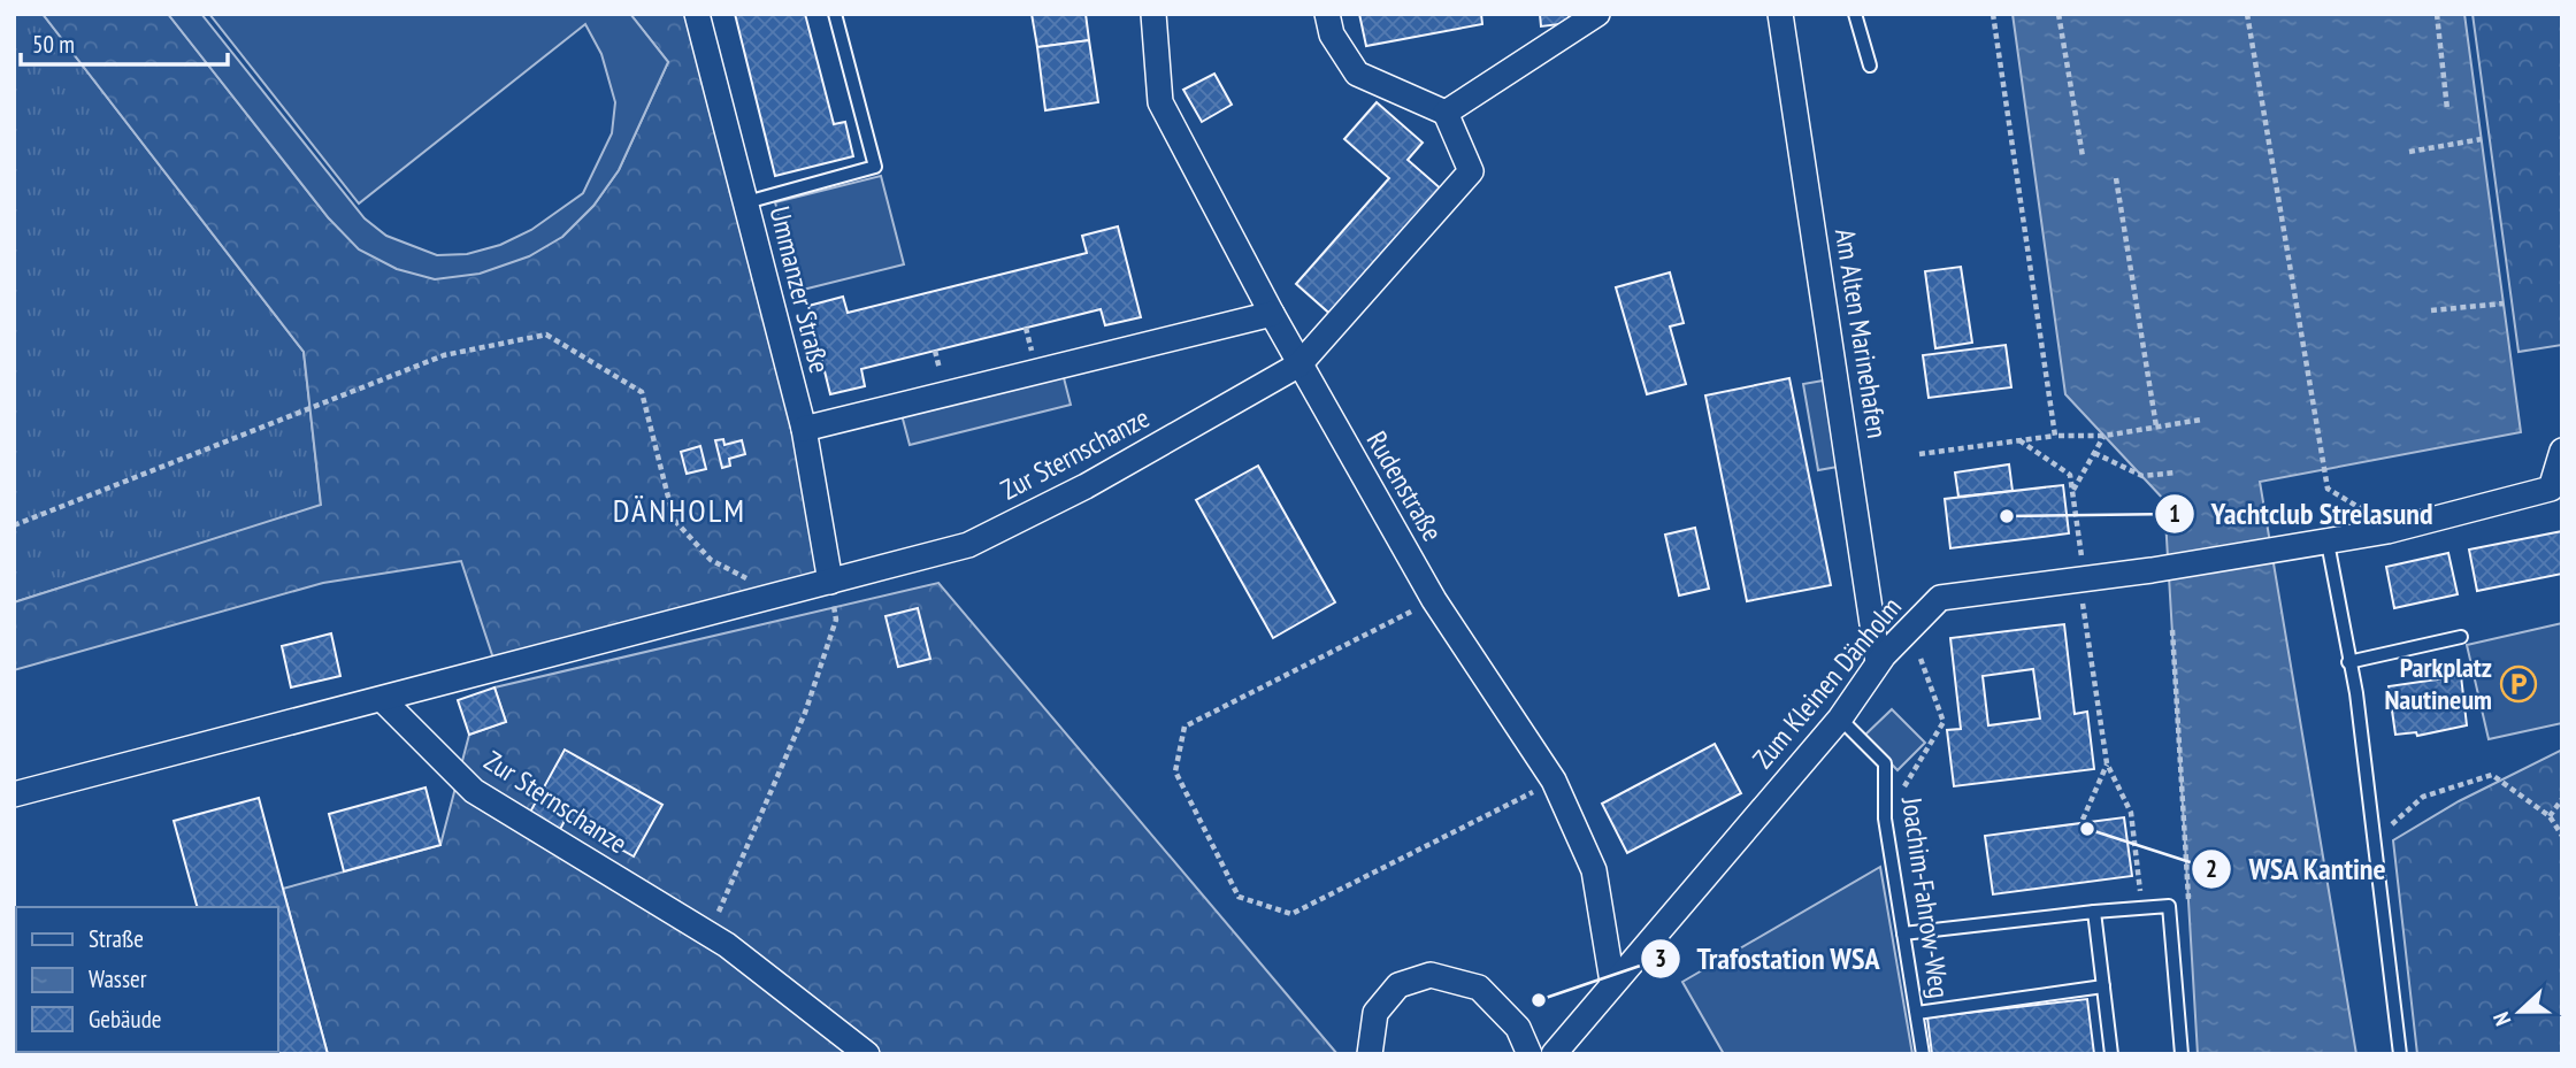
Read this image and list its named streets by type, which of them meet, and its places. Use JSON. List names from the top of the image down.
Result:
{
  "streets": {
    "street": [
      "Ummanzer Straße",
      "Am Alten Marinehafen",
      "Zur Sternschanze",
      "Rudenstraße",
      "Zum Kleinen Dänholm"
    ],
    "lane": ["Joachim-Fahrow-Weg"]
  },
  "crossings": [
    ["Ummanzer Straße", "Zur Sternschanze"],
    ["Am Alten Marinehafen", "Zum Kleinen Dänholm"],
    ["Zur Sternschanze", "Rudenstraße"],
    ["Rudenstraße", "Zum Kleinen Dänholm"],
    ["Zum Kleinen Dänholm", "Joachim-Fahrow-Weg"]
  ],
  "districts": ["DÄNHOLM"],
  "places": {
    "other": ["Yachtclub Strelasund", "WSA Kantine", "Trafostation WSA"],
    "parking": ["Parkplatz Nautineum"]
  },
  "legend": ["Straße", "Wasser", "Gebäude"],
  "scale_bar": "50 m",
  "north": "left"
}
